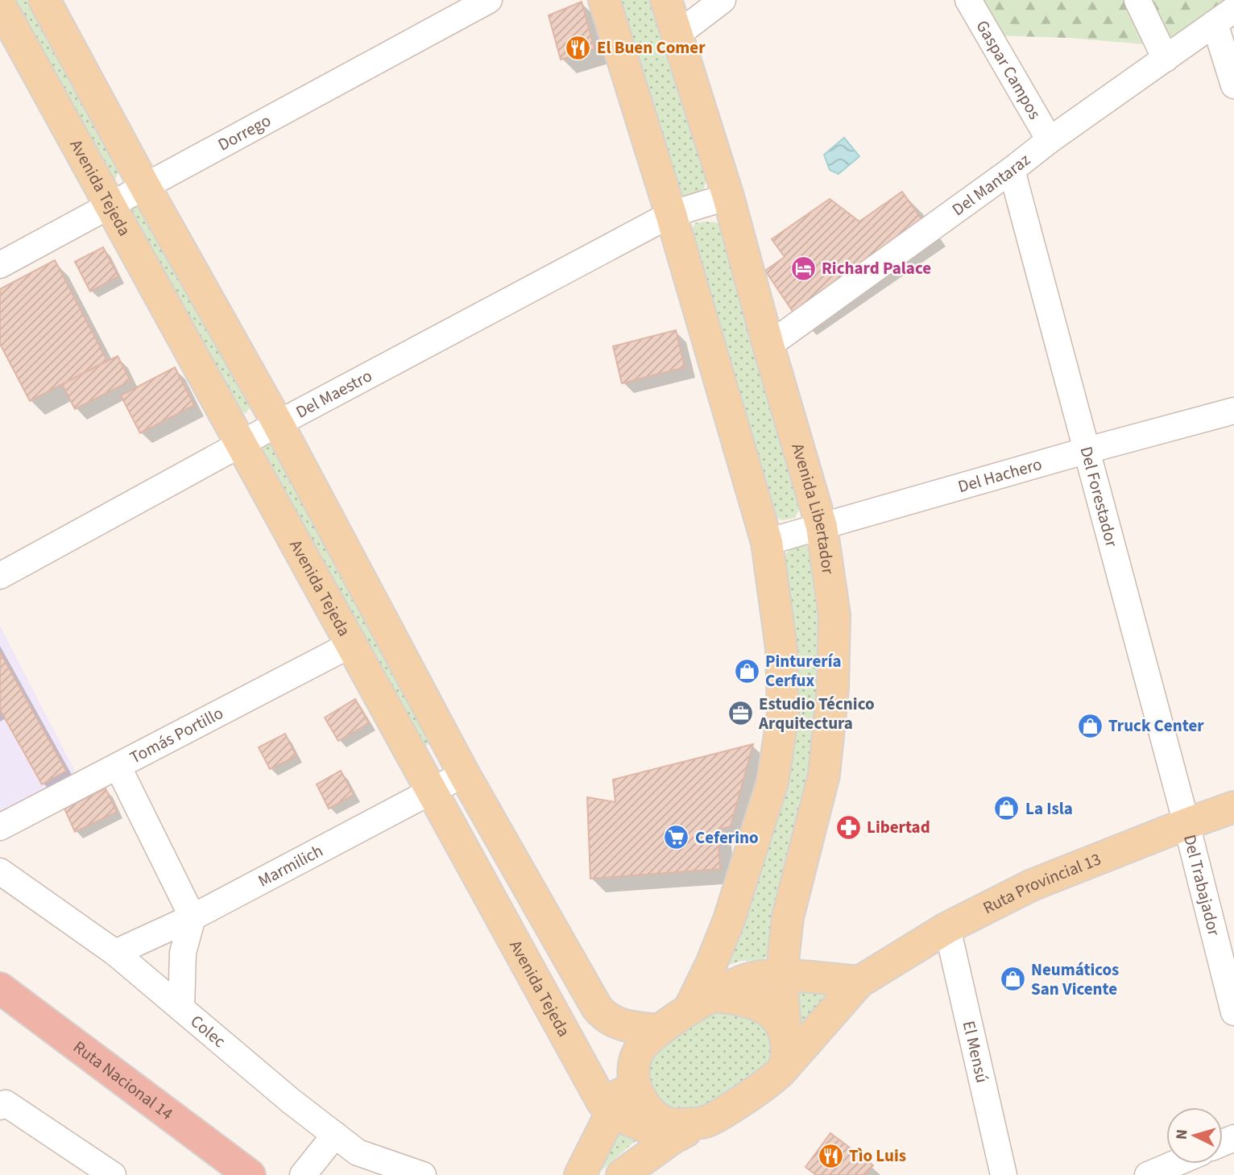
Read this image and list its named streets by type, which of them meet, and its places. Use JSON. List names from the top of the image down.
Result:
{
  "streets": {
    "highway": ["Ruta Nacional 14"],
    "main road": ["Avenida Tejeda", "Avenida Libertador", "Ruta Provincial 13"],
    "street": [
      "Gaspar Campos",
      "Dorrego",
      "Del Mantaraz",
      "Del Maestro",
      "Del Hachero",
      "Del Forestador",
      "Tomás Portillo",
      "Marmilich",
      "Del Trabajador",
      "Colec",
      "El Mensú"
    ]
  },
  "crossings": [
    ["Gaspar Campos", "Del Mantaraz"],
    ["Dorrego", "Avenida Tejeda"],
    ["Del Mantaraz", "Del Forestador"],
    ["Del Mantaraz", "Avenida Libertador"],
    ["Avenida Tejeda", "Del Maestro"],
    ["Avenida Tejeda", "Tomás Portillo"],
    ["Avenida Tejeda", "Marmilich"],
    ["Del Maestro", "Avenida Libertador"],
    ["Del Hachero", "Del Forestador"],
    ["Del Hachero", "Avenida Libertador"],
    ["Del Forestador", "Ruta Provincial 13"],
    ["Del Forestador", "Del Trabajador"],
    ["Avenida Libertador", "Ruta Provincial 13"],
    ["Marmilich", "Colec"],
    ["Ruta Provincial 13", "Del Trabajador"],
    ["Ruta Provincial 13", "El Mensú"]
  ],
  "places": {
    "restaurant": ["El Buen Comer", "Tìo Luis"],
    "hotel": ["Richard Palace"],
    "shop": [
      "Pinturería Cerfux",
      "Truck Center",
      "La Isla",
      "Neumáticos San Vicente"
    ],
    "office": ["Estudio Técnico Arquitectura"],
    "pharmacy": ["Libertad"],
    "supermarket": ["Ceferino"]
  },
  "north": "left"
}
